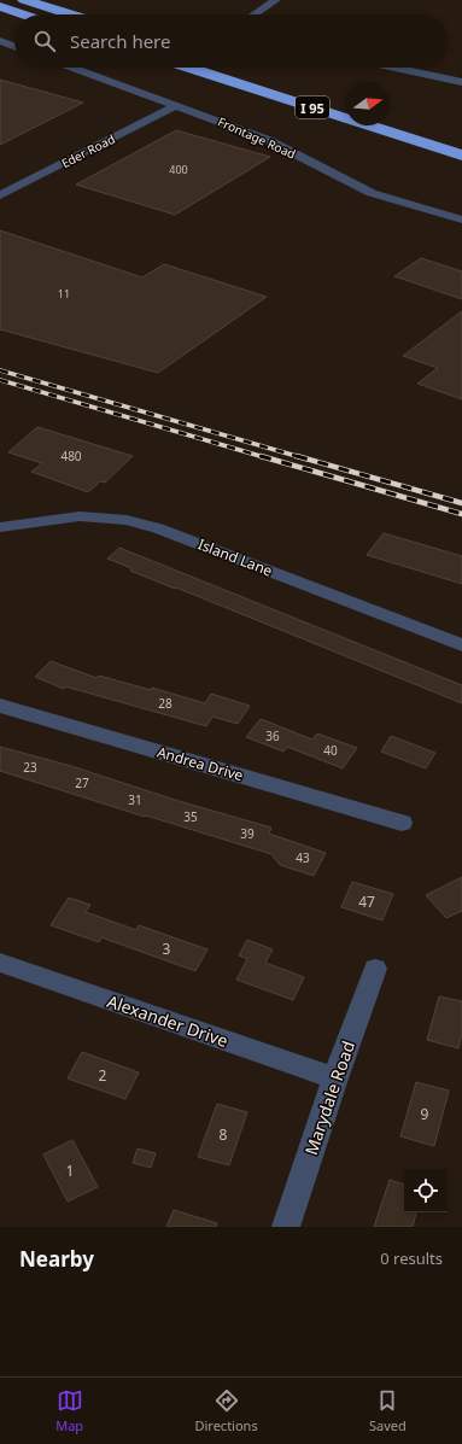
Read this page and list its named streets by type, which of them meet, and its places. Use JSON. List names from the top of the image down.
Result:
{
  "streets": {
    "highway": ["I 95"],
    "street": [
      "Frontage Road",
      "Eder Road",
      "Island Lane",
      "Andrea Drive",
      "Alexander Drive",
      "Marydale Road"
    ]
  },
  "crossings": [
    ["Frontage Road", "Eder Road"],
    ["Alexander Drive", "Marydale Road"]
  ],
  "house_numbers": [
    "400",
    "11",
    "480",
    "28",
    "36",
    "40",
    "23",
    "27",
    "31",
    "35",
    "39",
    "43",
    "47",
    "3",
    "2",
    "9",
    "8",
    "1"
  ],
  "north": "right",
  "page": {
    "search": "Search here",
    "heading": ["Nearby", "0 results"],
    "nav": ["Map", "Directions", "Saved"]
  }
}
